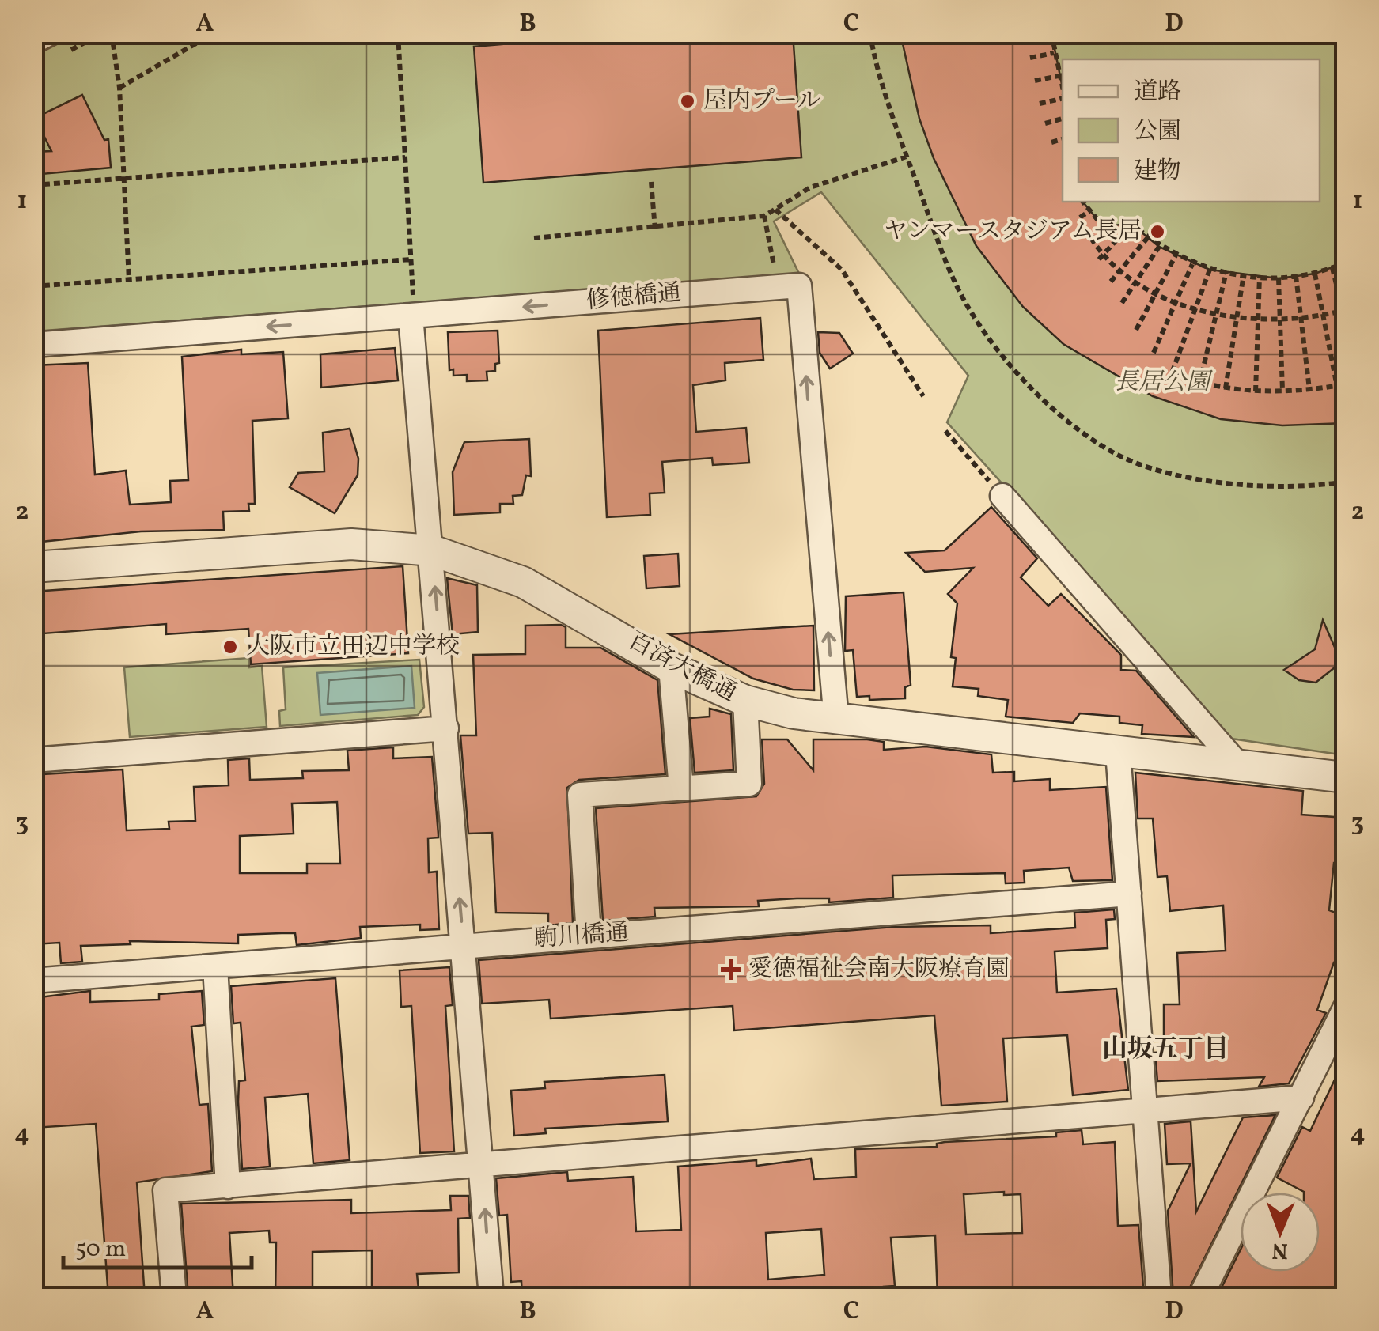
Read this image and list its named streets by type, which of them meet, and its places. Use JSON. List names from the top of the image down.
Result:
{
  "streets": {
    "street": ["修徳橋通", "百済大橋通", "駒川橋通"]
  },
  "crossings": [
    ["修徳橋通", "百済大橋通"]
  ],
  "districts": ["山坂五丁目"],
  "parks": ["長居公園"],
  "places": {
    "other": ["屋内プール", "ヤンマースタジアム長居", "大阪市立田辺中学校"],
    "health": ["愛徳福祉会南大阪療育園"]
  },
  "legend": ["道路", "公園", "建物"],
  "scale_bar": "50 m",
  "north": "bottom",
  "grid": {
    "columns": [
      "A",
      "B",
      "C",
      "D"
    ],
    "rows": [
      "1",
      "2",
      "3",
      "4"
    ]
  }
}
